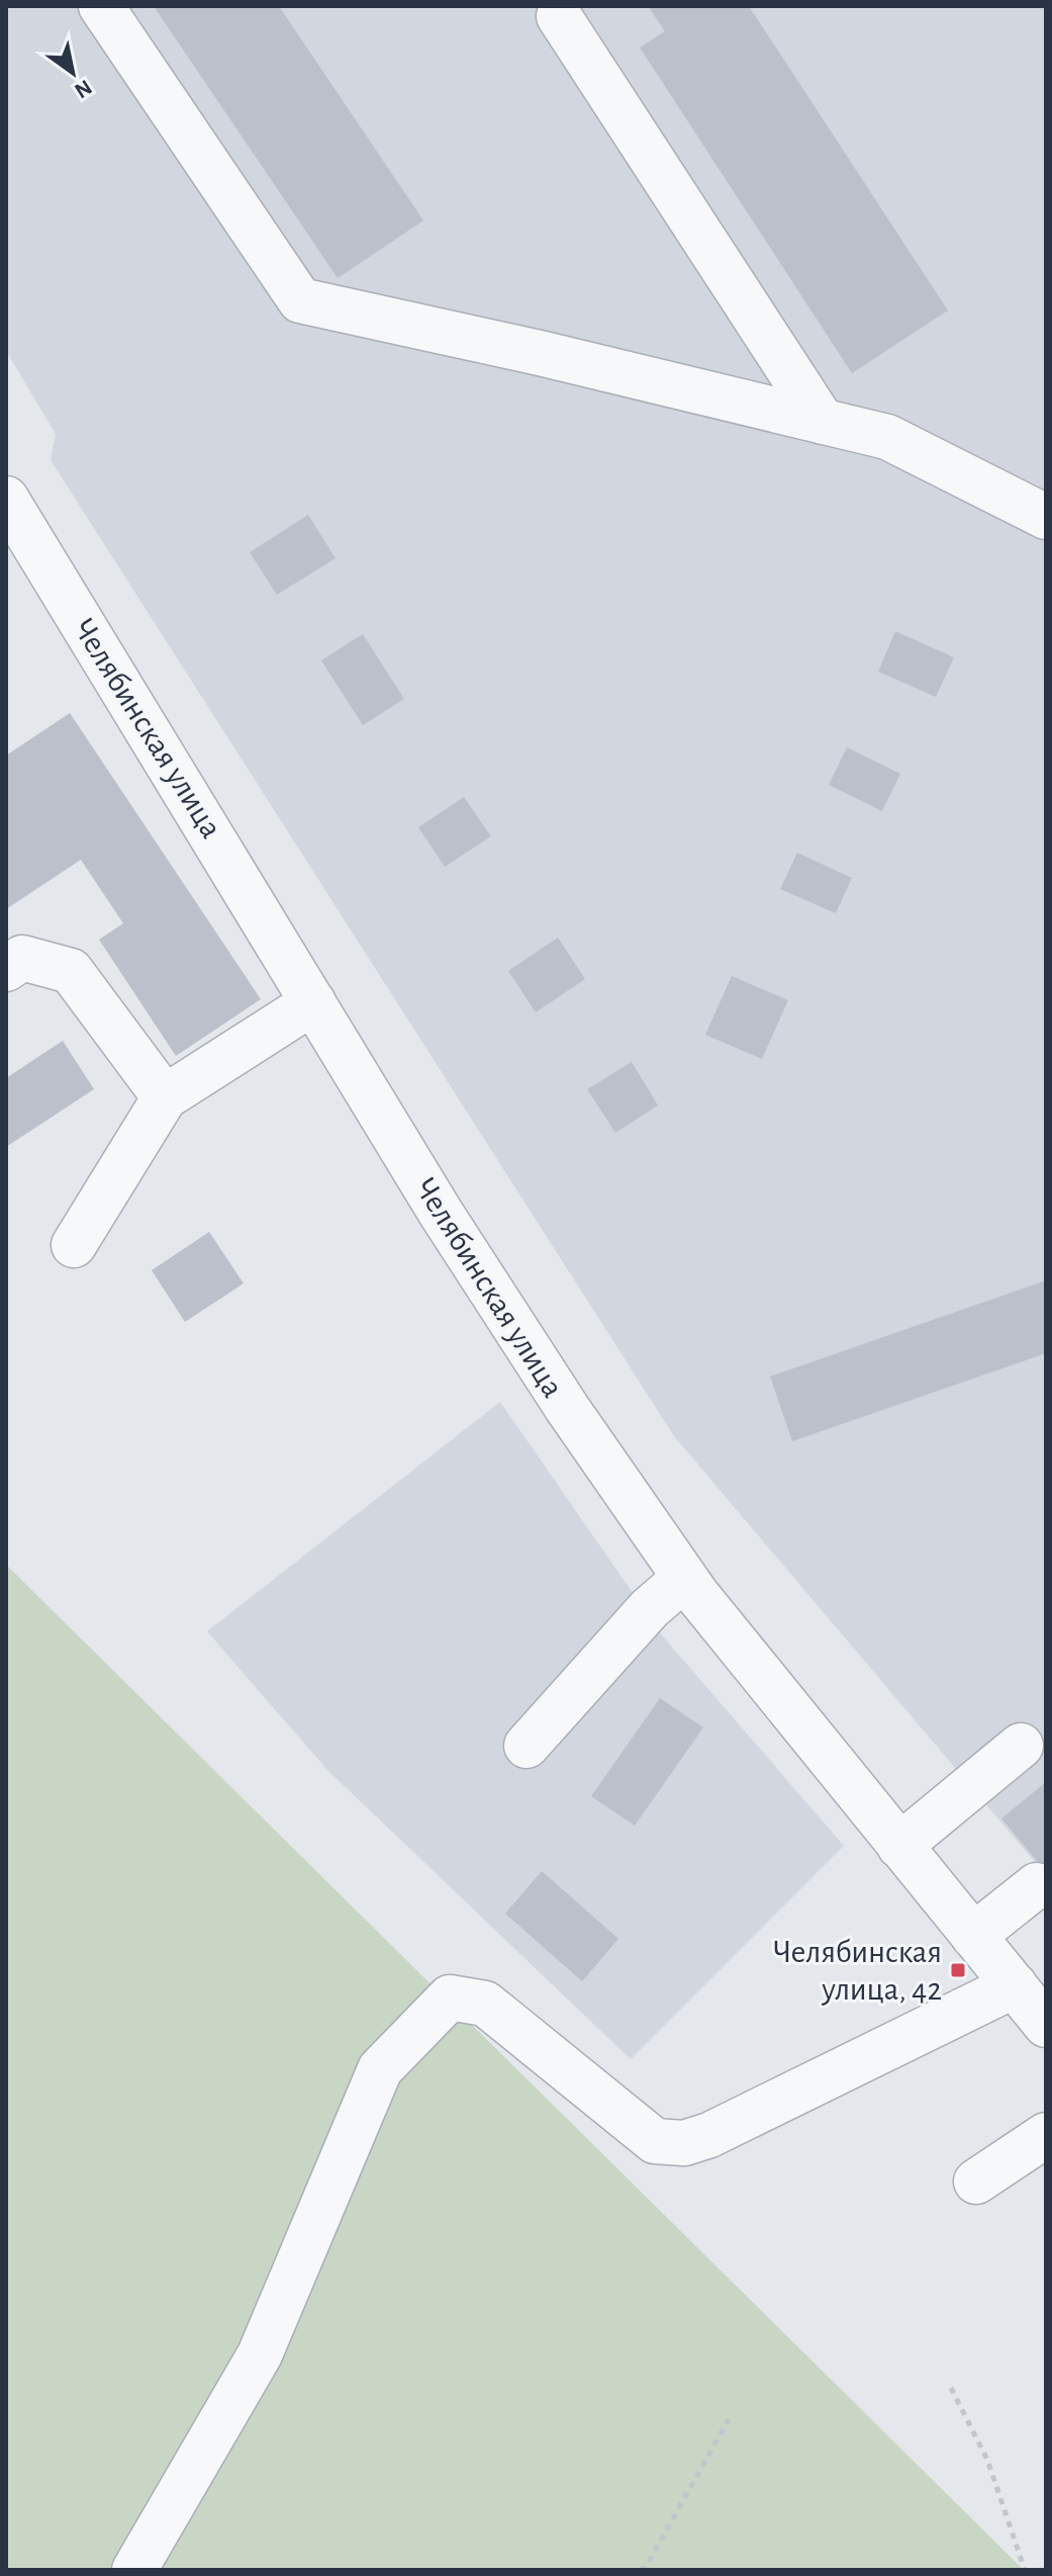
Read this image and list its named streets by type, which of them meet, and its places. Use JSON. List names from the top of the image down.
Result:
{
  "streets": {
    "street": ["Челябинская улица"]
  },
  "places": {
    "transit": ["Челябинская улица, 42"]
  },
  "north": "bottom right"
}
